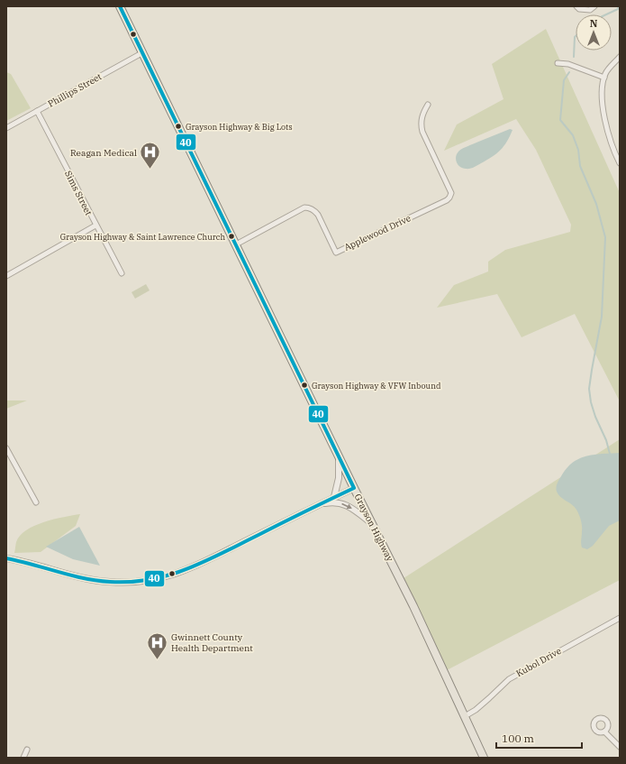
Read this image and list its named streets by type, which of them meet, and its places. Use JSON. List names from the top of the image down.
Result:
{
  "streets": {
    "main road": ["Grayson Highway"],
    "street": [
      "Phillips Street",
      "Sims Street",
      "Applewood Drive",
      "Kubol Drive"
    ]
  },
  "crossings": [
    ["Phillips Street", "Sims Street"],
    ["Phillips Street", "Grayson Highway"],
    ["Applewood Drive", "Grayson Highway"],
    ["Grayson Highway", "Kubol Drive"]
  ],
  "places": {
    "other": ["Grayson Highway & Big Lots", "Grayson Highway & Saint Lawrence Church", "Grayson Highway & VFW Inbound"],
    "hospital": ["Reagan Medical", "Gwinnett County Health Department"]
  },
  "lines": ["transit line 40"],
  "scale_bar": "100 m",
  "north": "top"
}
